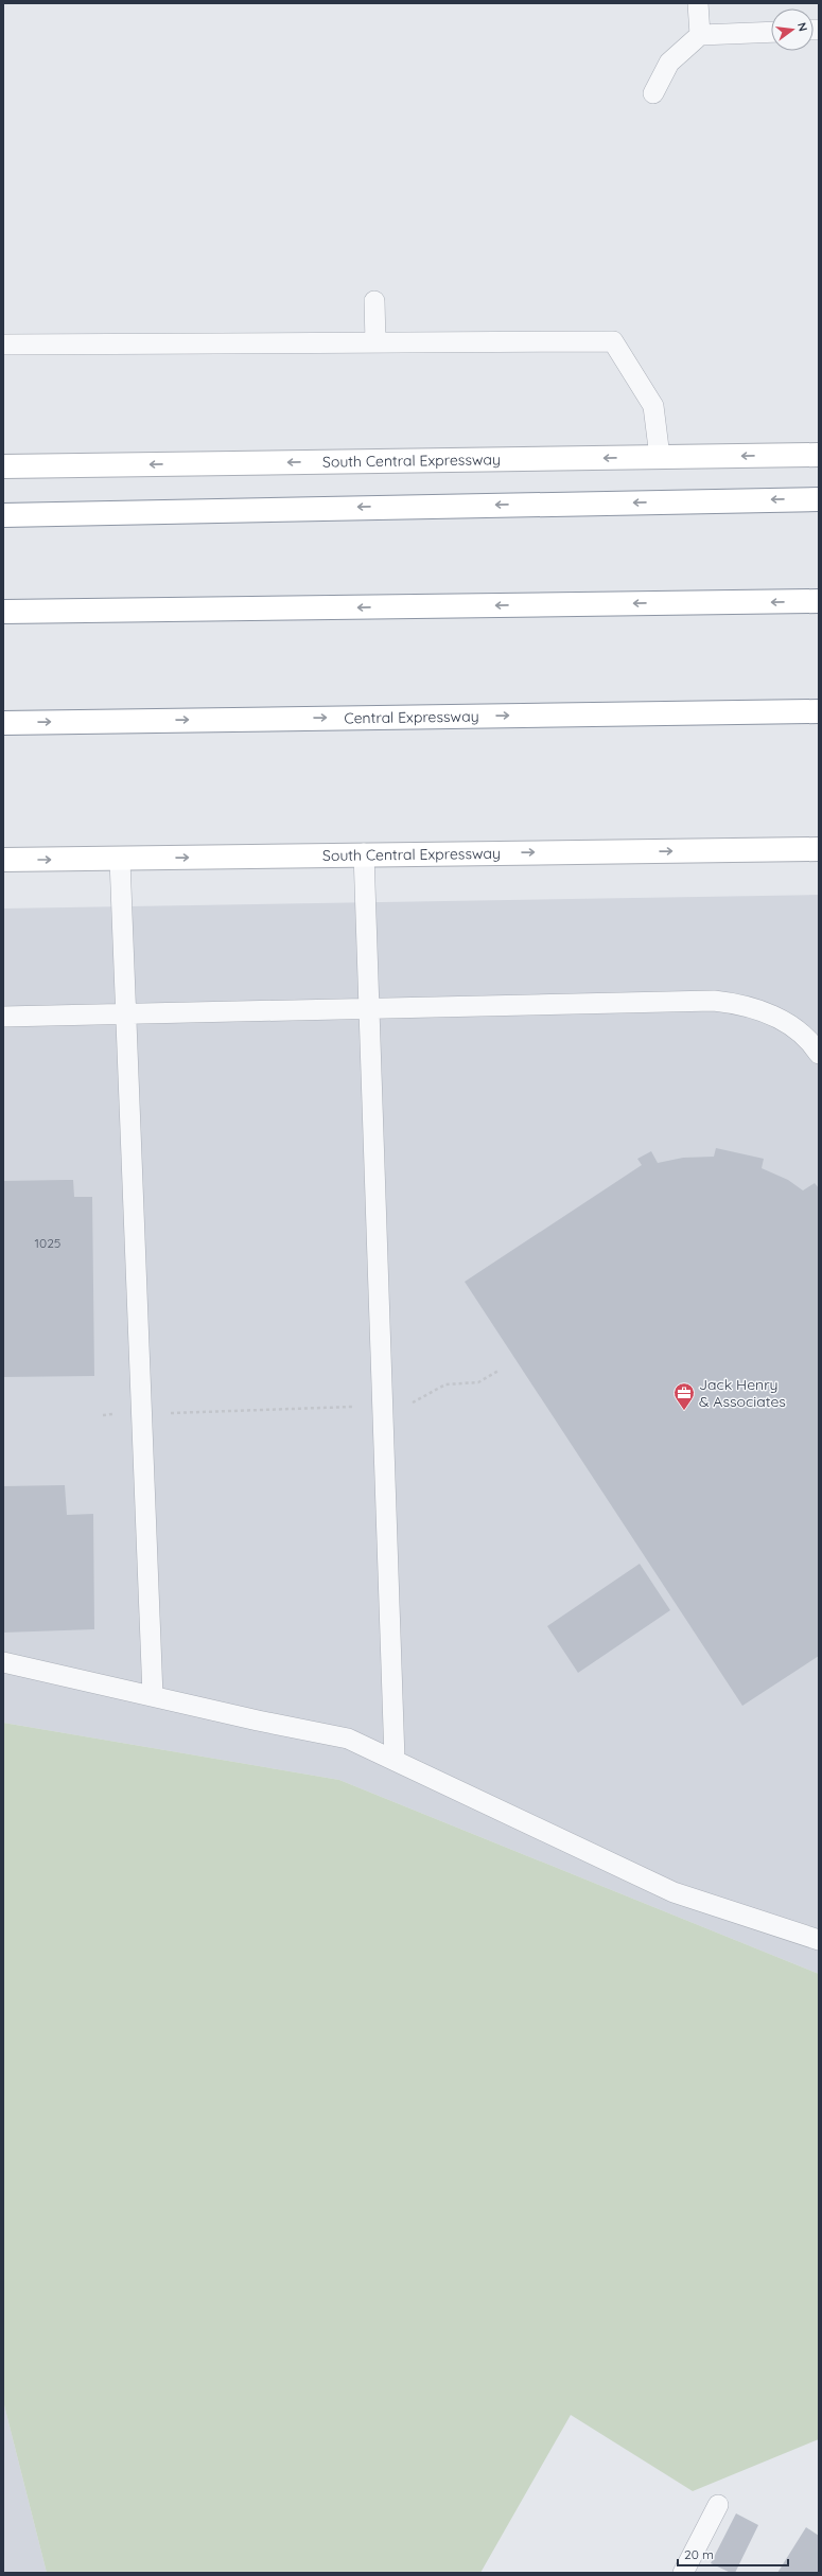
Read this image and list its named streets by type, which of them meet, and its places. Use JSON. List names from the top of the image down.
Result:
{
  "streets": {
    "main road": ["South Central Expressway", "Central Expressway"]
  },
  "places": {
    "office": ["Jack Henry & Associates"]
  },
  "house_numbers": ["1025"],
  "scale_bar": "20 m",
  "north": "right"
}
